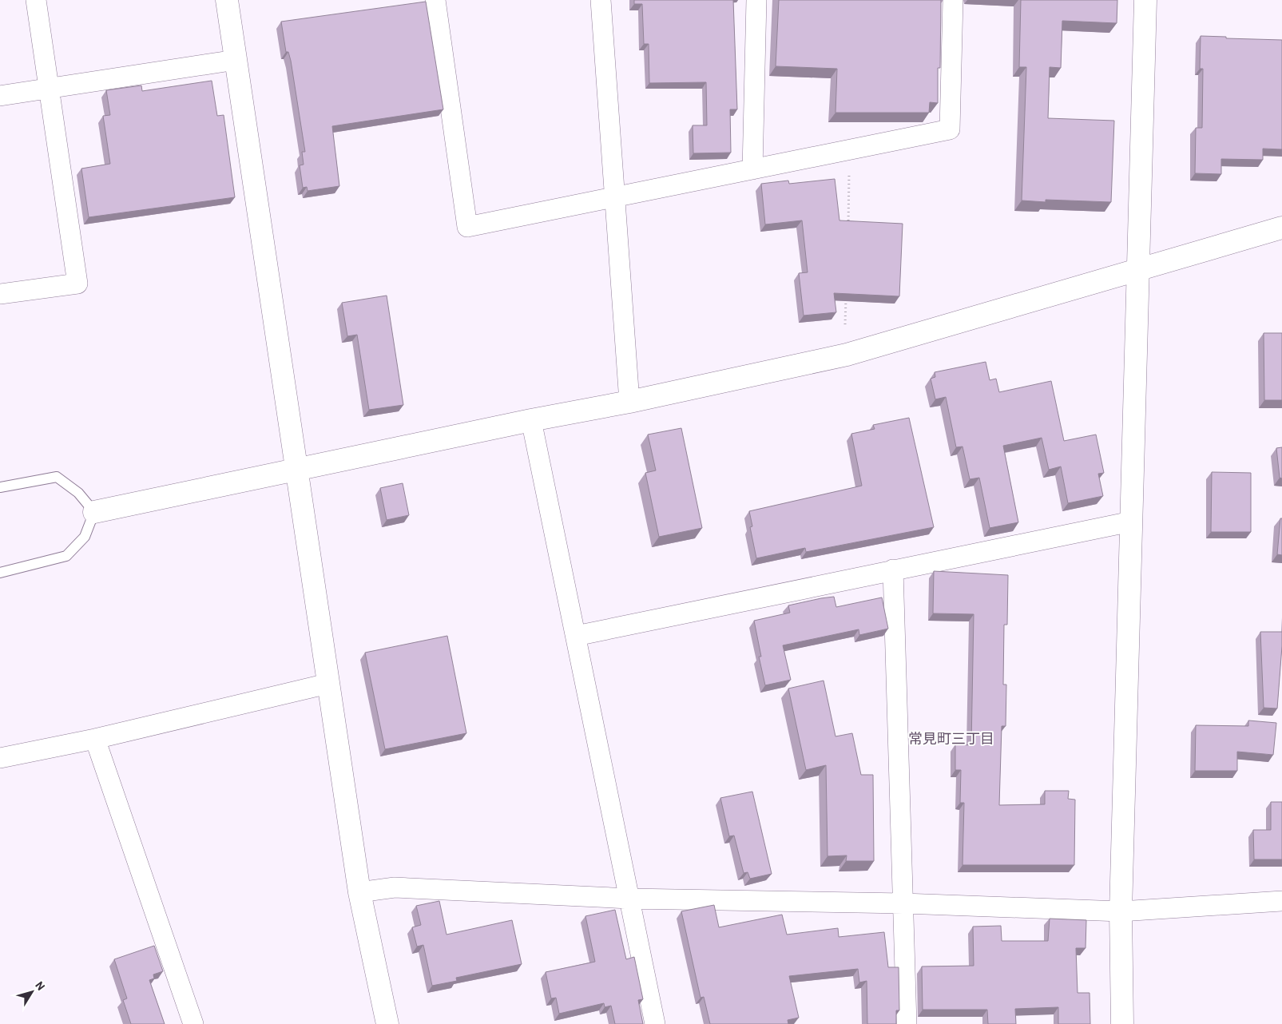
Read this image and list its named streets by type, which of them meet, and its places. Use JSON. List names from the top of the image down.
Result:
{
  "districts": ["常見町三丁目"],
  "north": "top right"
}
